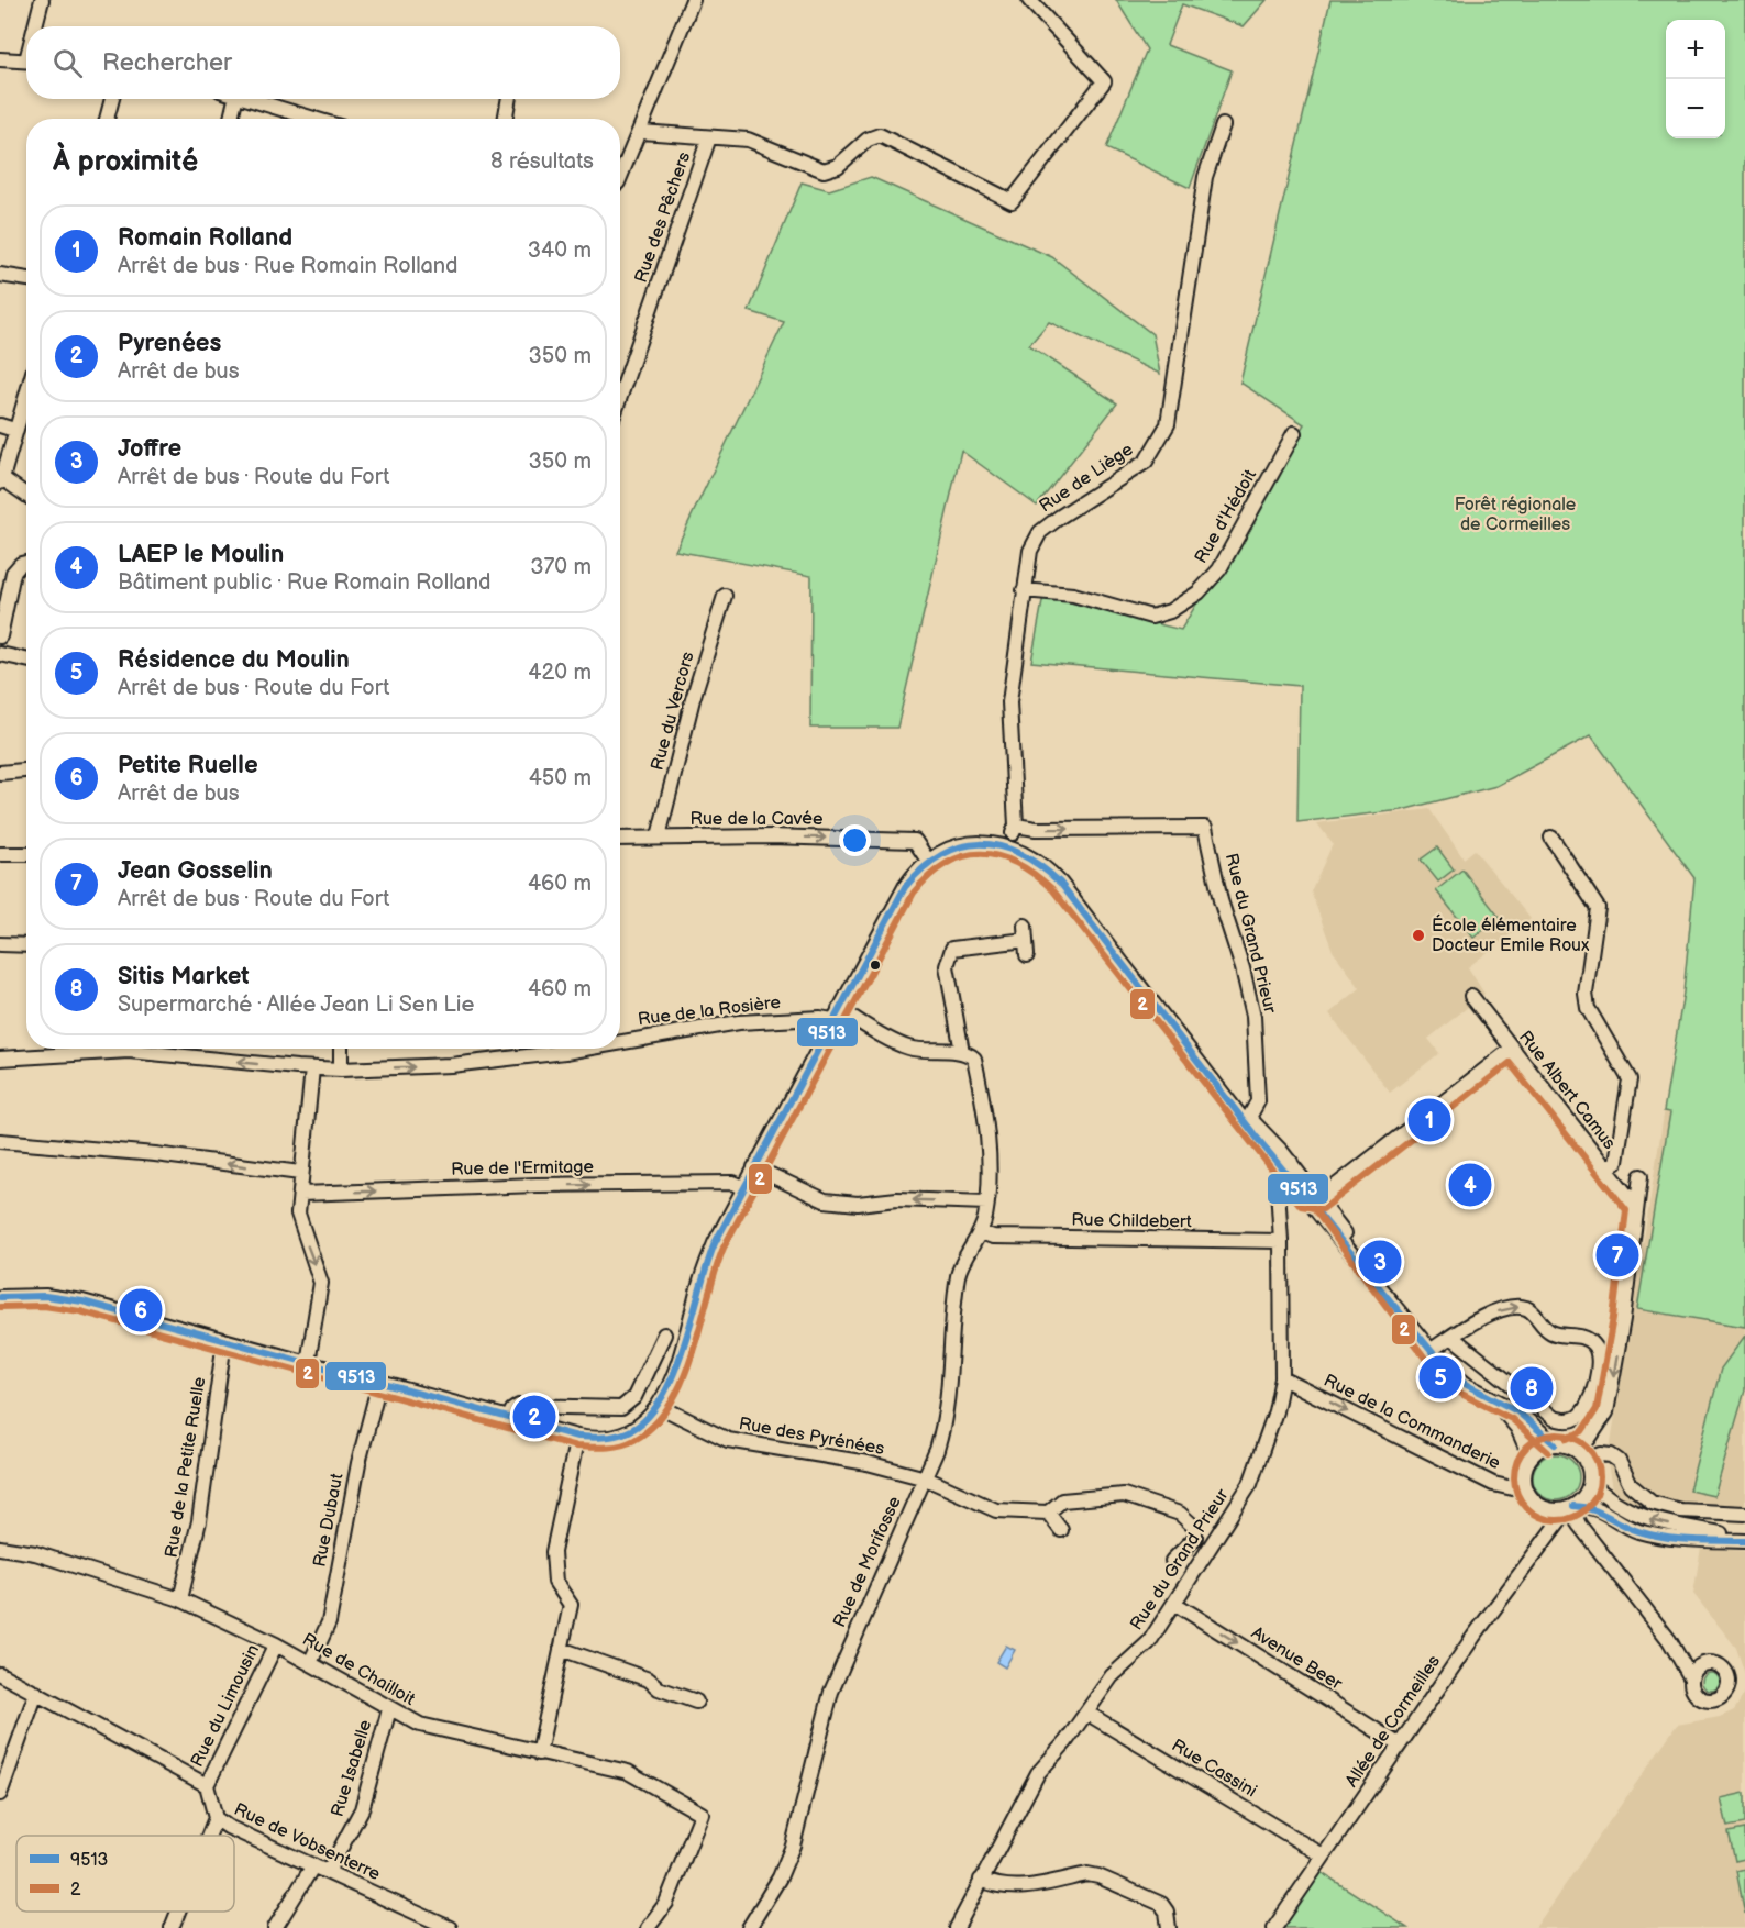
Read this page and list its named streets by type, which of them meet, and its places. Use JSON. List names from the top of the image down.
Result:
{
  "streets": {
    "street": [
      "Rue des Pêchers",
      "Rue de Liège",
      "Rue d'Hédoit",
      "Rue du Vercors",
      "Rue de la Cavée",
      "Rue du Grand Prieur",
      "Rue de la Rosière",
      "Rue Albert Camus",
      "Rue de l'Ermitage",
      "Rue Childebert",
      "Rue de la Commanderie",
      "Rue des Pyrénées",
      "Rue de la Petite Ruelle",
      "Rue Dubaut",
      "Rue de Morifosse",
      "Avenue Beer",
      "Rue de Chailloit",
      "Rue du Limousin",
      "Allée de Cormeilles",
      "Rue Isabelle",
      "Rue Cassini",
      "Rue de Vobsenterre"
    ]
  },
  "crossings": [
    ["Rue de Liège", "Rue d'Hédoit"],
    ["Rue de Liège", "Rue du Grand Prieur"],
    ["Rue du Vercors", "Rue de la Cavée"],
    ["Rue du Grand Prieur", "Rue Childebert"],
    ["Rue du Grand Prieur", "Rue de la Commanderie"],
    ["Rue du Grand Prieur", "Avenue Beer"],
    ["Rue du Grand Prieur", "Rue Cassini"],
    ["Rue Childebert", "Rue de Morifosse"],
    ["Rue de la Commanderie", "Allée de Cormeilles"],
    ["Rue des Pyrénées", "Rue de Morifosse"],
    ["Rue de la Petite Ruelle", "Rue de Chailloit"],
    ["Rue Dubaut", "Rue de Chailloit"],
    ["Avenue Beer", "Allée de Cormeilles"],
    ["Rue de Chailloit", "Rue du Limousin"],
    ["Rue de Chailloit", "Rue Isabelle"],
    ["Rue du Limousin", "Rue de Vobsenterre"],
    ["Allée de Cormeilles", "Rue Cassini"],
    ["Rue Isabelle", "Rue de Vobsenterre"]
  ],
  "one_way": ["Rue de la Cavée", "Rue de l'Ermitage", "Avenue Beer"],
  "parks": ["Forêt régionale de Cormeilles"],
  "places": ["École élémentaire Docteur Emile Roux"],
  "lines": ["transit line 9513", "transit line 2"],
  "legend": ["9513", "2"],
  "page": {
    "map_buttons": ["+", "−"],
    "search": "Rechercher",
    "heading": ["À proximité", "8 résultats"],
    "list": [
      {
        "mark": "1",
        "name": "Romain Rolland",
        "note": "Arrêt de bus · Rue Romain Rolland",
        "value": "340 m"
      },
      {
        "mark": "2",
        "name": "Pyrenées",
        "note": "Arrêt de bus",
        "value": "350 m"
      },
      {
        "mark": "3",
        "name": "Joffre",
        "note": "Arrêt de bus · Route du Fort",
        "value": "350 m"
      },
      {
        "mark": "4",
        "name": "LAEP le Moulin",
        "note": "Bâtiment public · Rue Romain Rolland",
        "value": "370 m"
      },
      {
        "mark": "5",
        "name": "Résidence du Moulin",
        "note": "Arrêt de bus · Route du Fort",
        "value": "420 m"
      },
      {
        "mark": "6",
        "name": "Petite Ruelle",
        "note": "Arrêt de bus",
        "value": "450 m"
      },
      {
        "mark": "7",
        "name": "Jean Gosselin",
        "note": "Arrêt de bus · Route du Fort",
        "value": "460 m"
      },
      {
        "mark": "8",
        "name": "Sitis Market",
        "note": "Supermarché · Allée Jean Li Sen Lie",
        "value": "460 m"
      }
    ],
    "pins": [
      "1",
      "4",
      "7",
      "3",
      "6",
      "5",
      "8",
      "2"
    ]
  }
}
